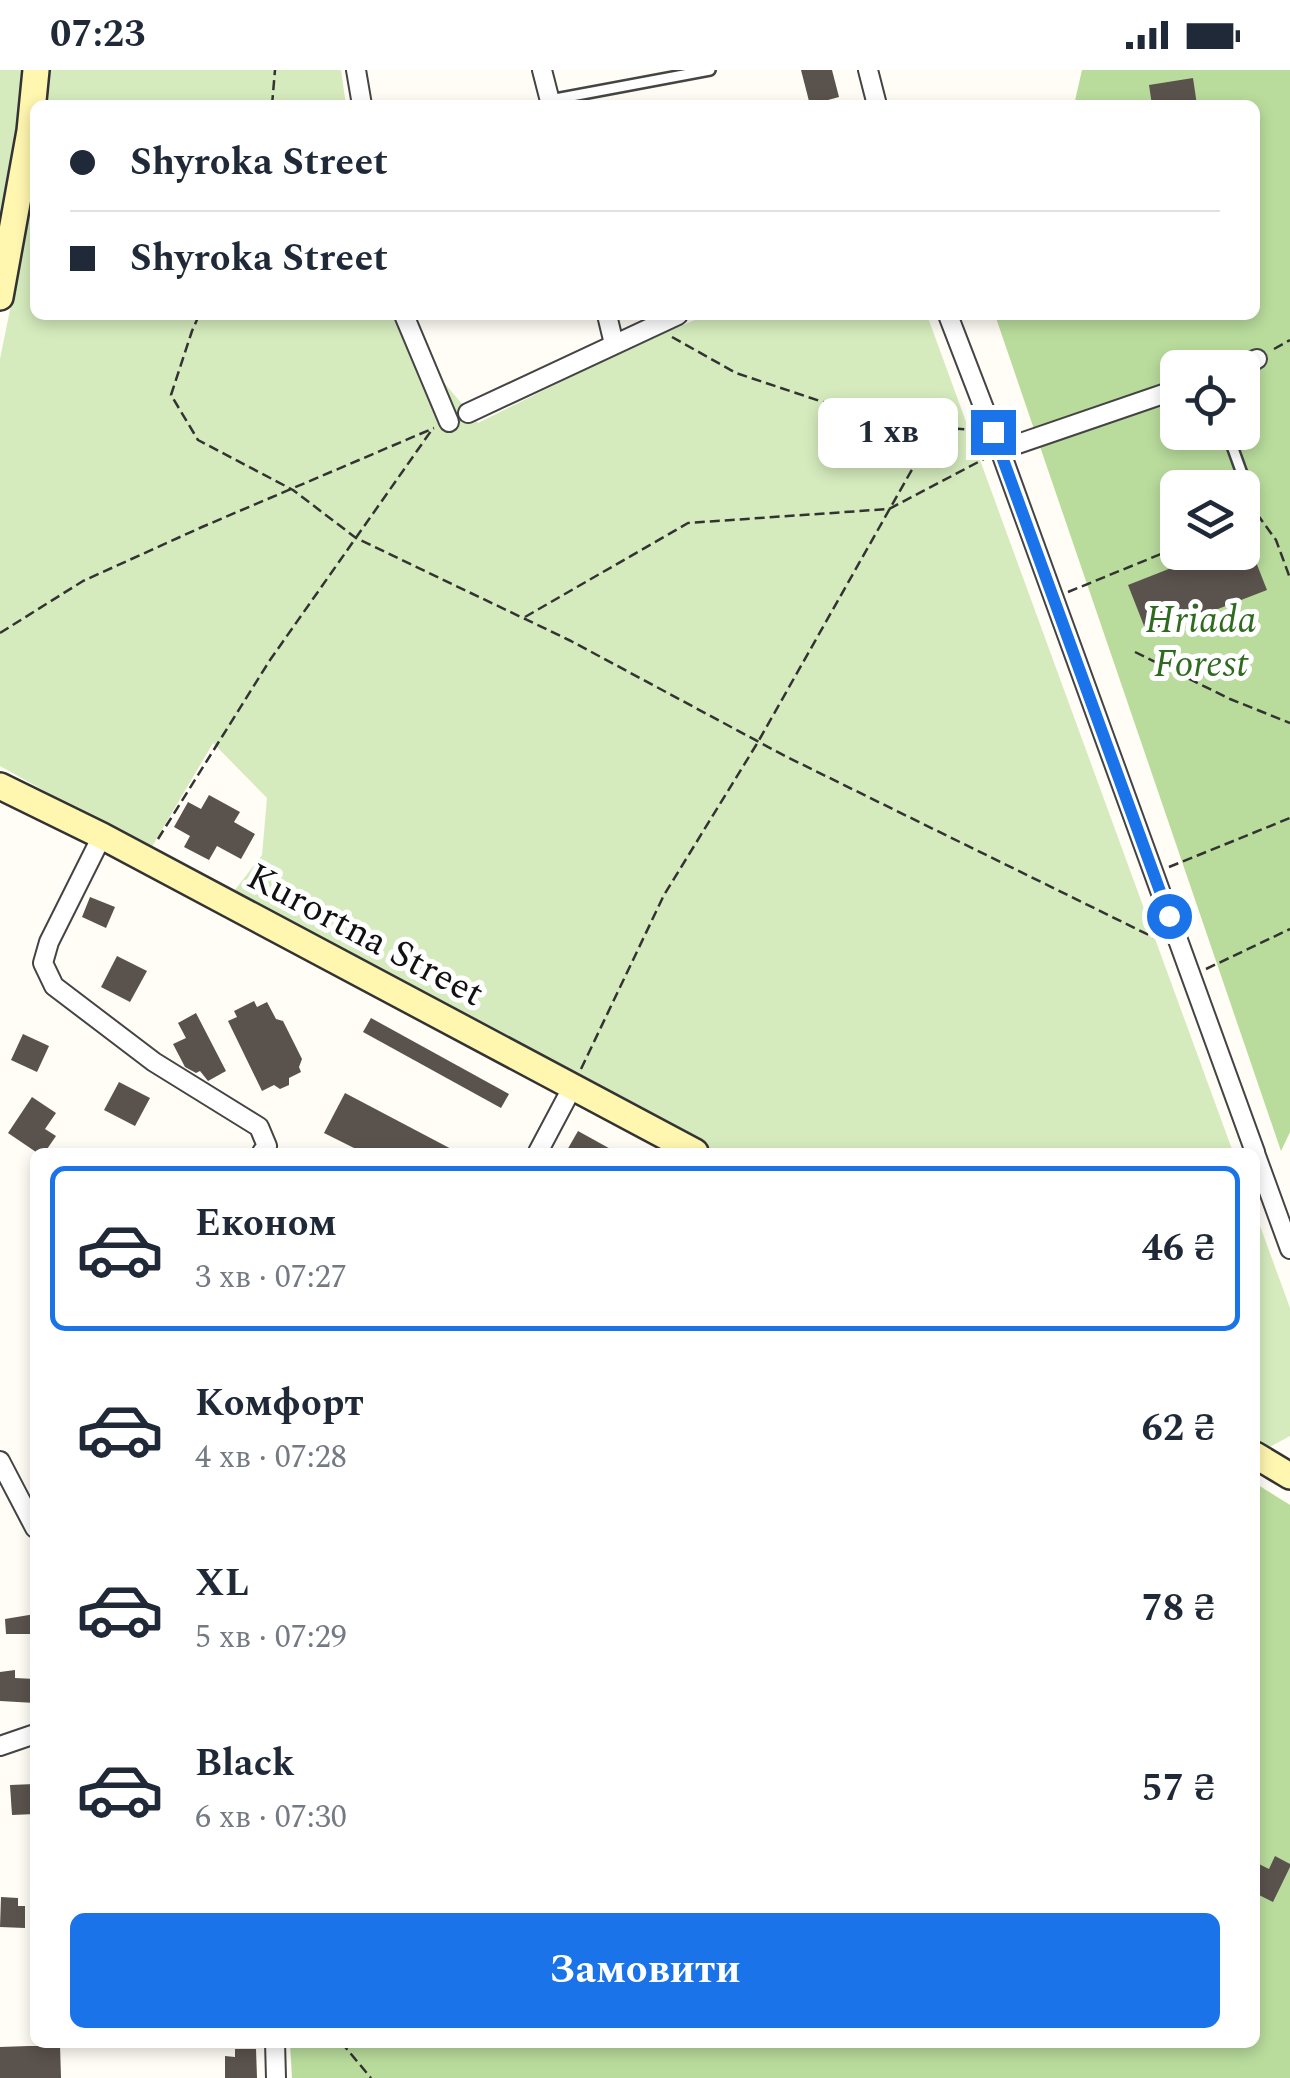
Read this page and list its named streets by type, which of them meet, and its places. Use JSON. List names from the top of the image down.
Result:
{
  "streets": {
    "main road": ["Kurortna Street"]
  },
  "parks": ["Hriada Forest"],
  "page": {
    "status": "07:23",
    "banner": ["Shyroka Street", "Shyroka Street"],
    "bubble": "1 хв",
    "list": [
      {
        "name": "Економ",
        "note": "3 хв · 07:27",
        "value": "46 ₴"
      },
      {
        "name": "Комфорт",
        "note": "4 хв · 07:28",
        "value": "62 ₴"
      },
      {
        "name": "XL",
        "note": "5 хв · 07:29",
        "value": "78 ₴"
      },
      {
        "name": "Black",
        "note": "6 хв · 07:30",
        "value": "57 ₴"
      }
    ],
    "buttons": "Замовити"
  }
}
